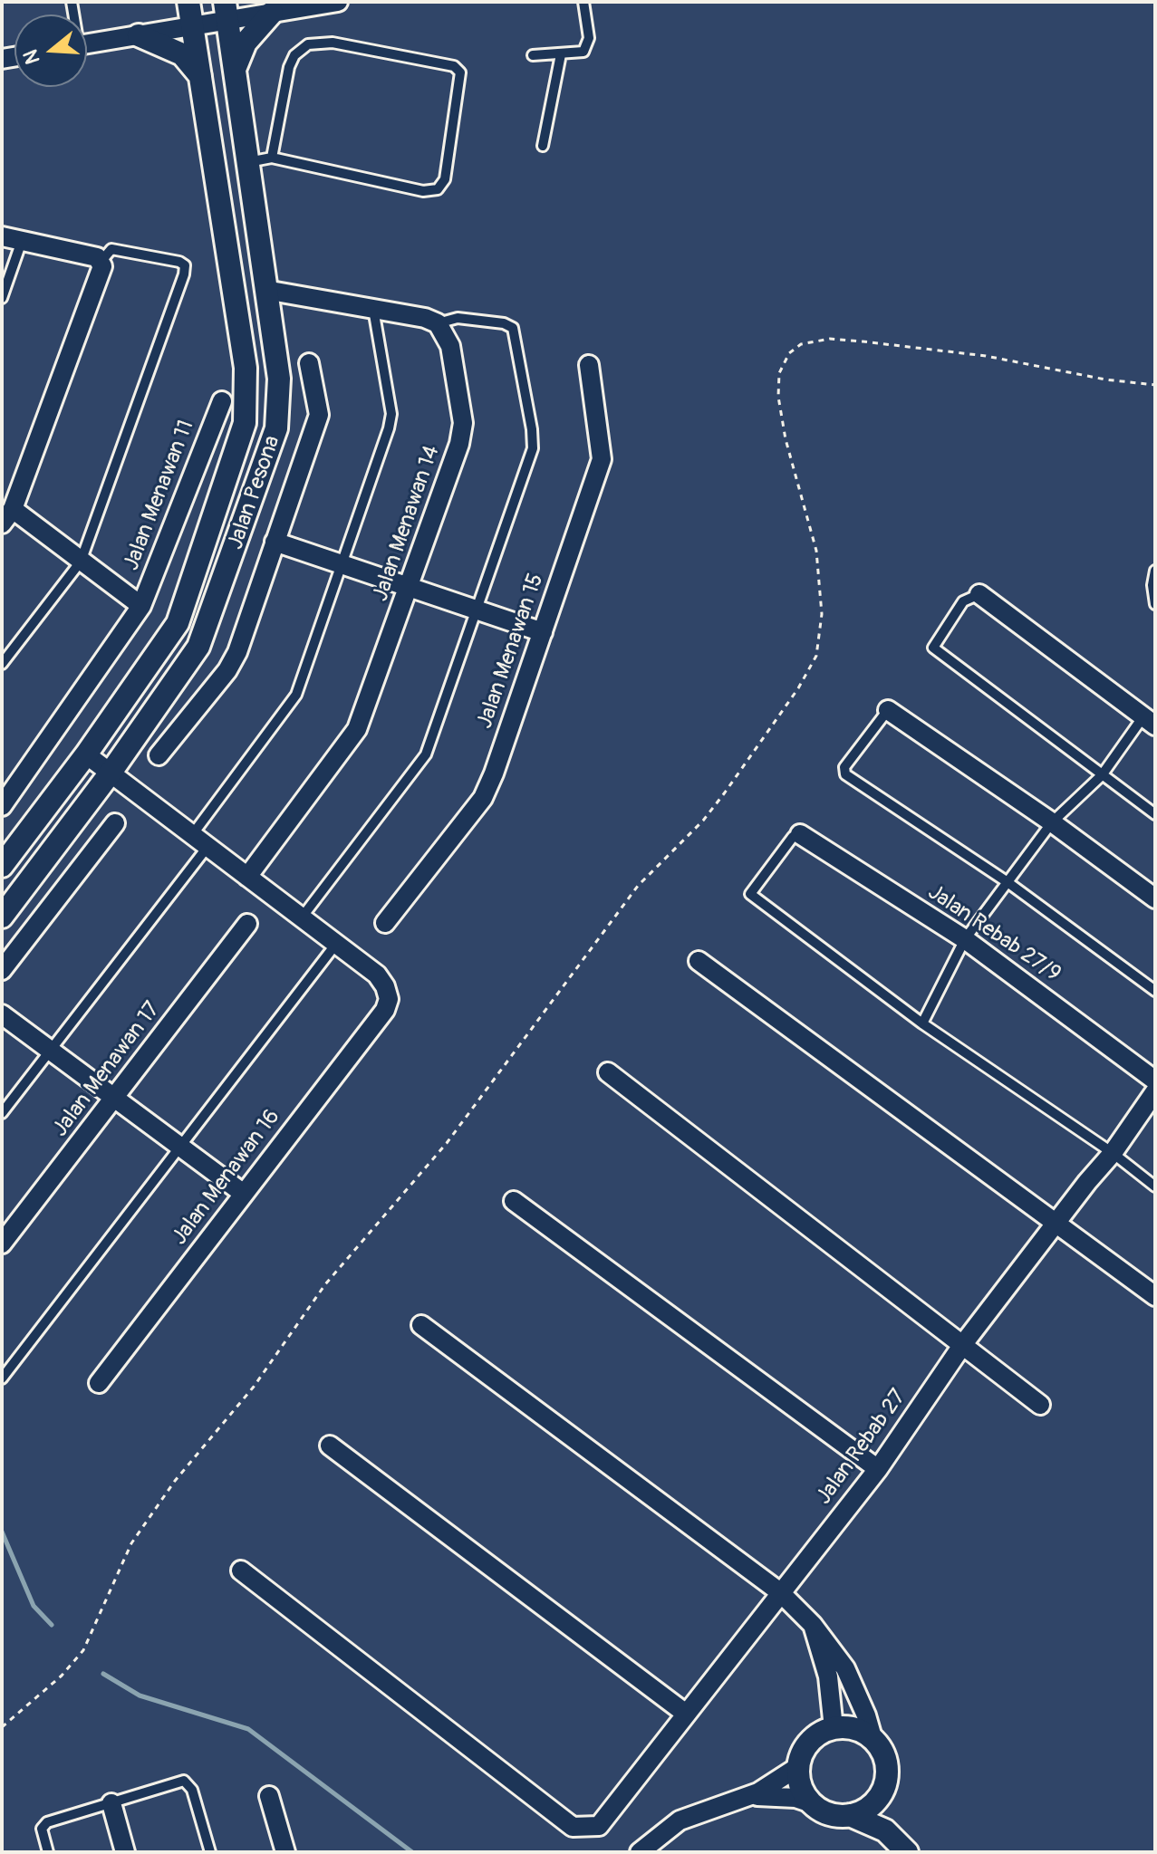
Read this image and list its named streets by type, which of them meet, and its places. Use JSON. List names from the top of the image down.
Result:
{
  "streets": {
    "street": [
      "Jalan Pesona",
      "Jalan Menawan 11",
      "Jalan Menawan 14",
      "Jalan Menawan 15",
      "Jalan Rebab 27/9",
      "Jalan Menawan 17",
      "Jalan Menawan 16",
      "Jalan Rebab 27"
    ]
  },
  "north": "left"
}
